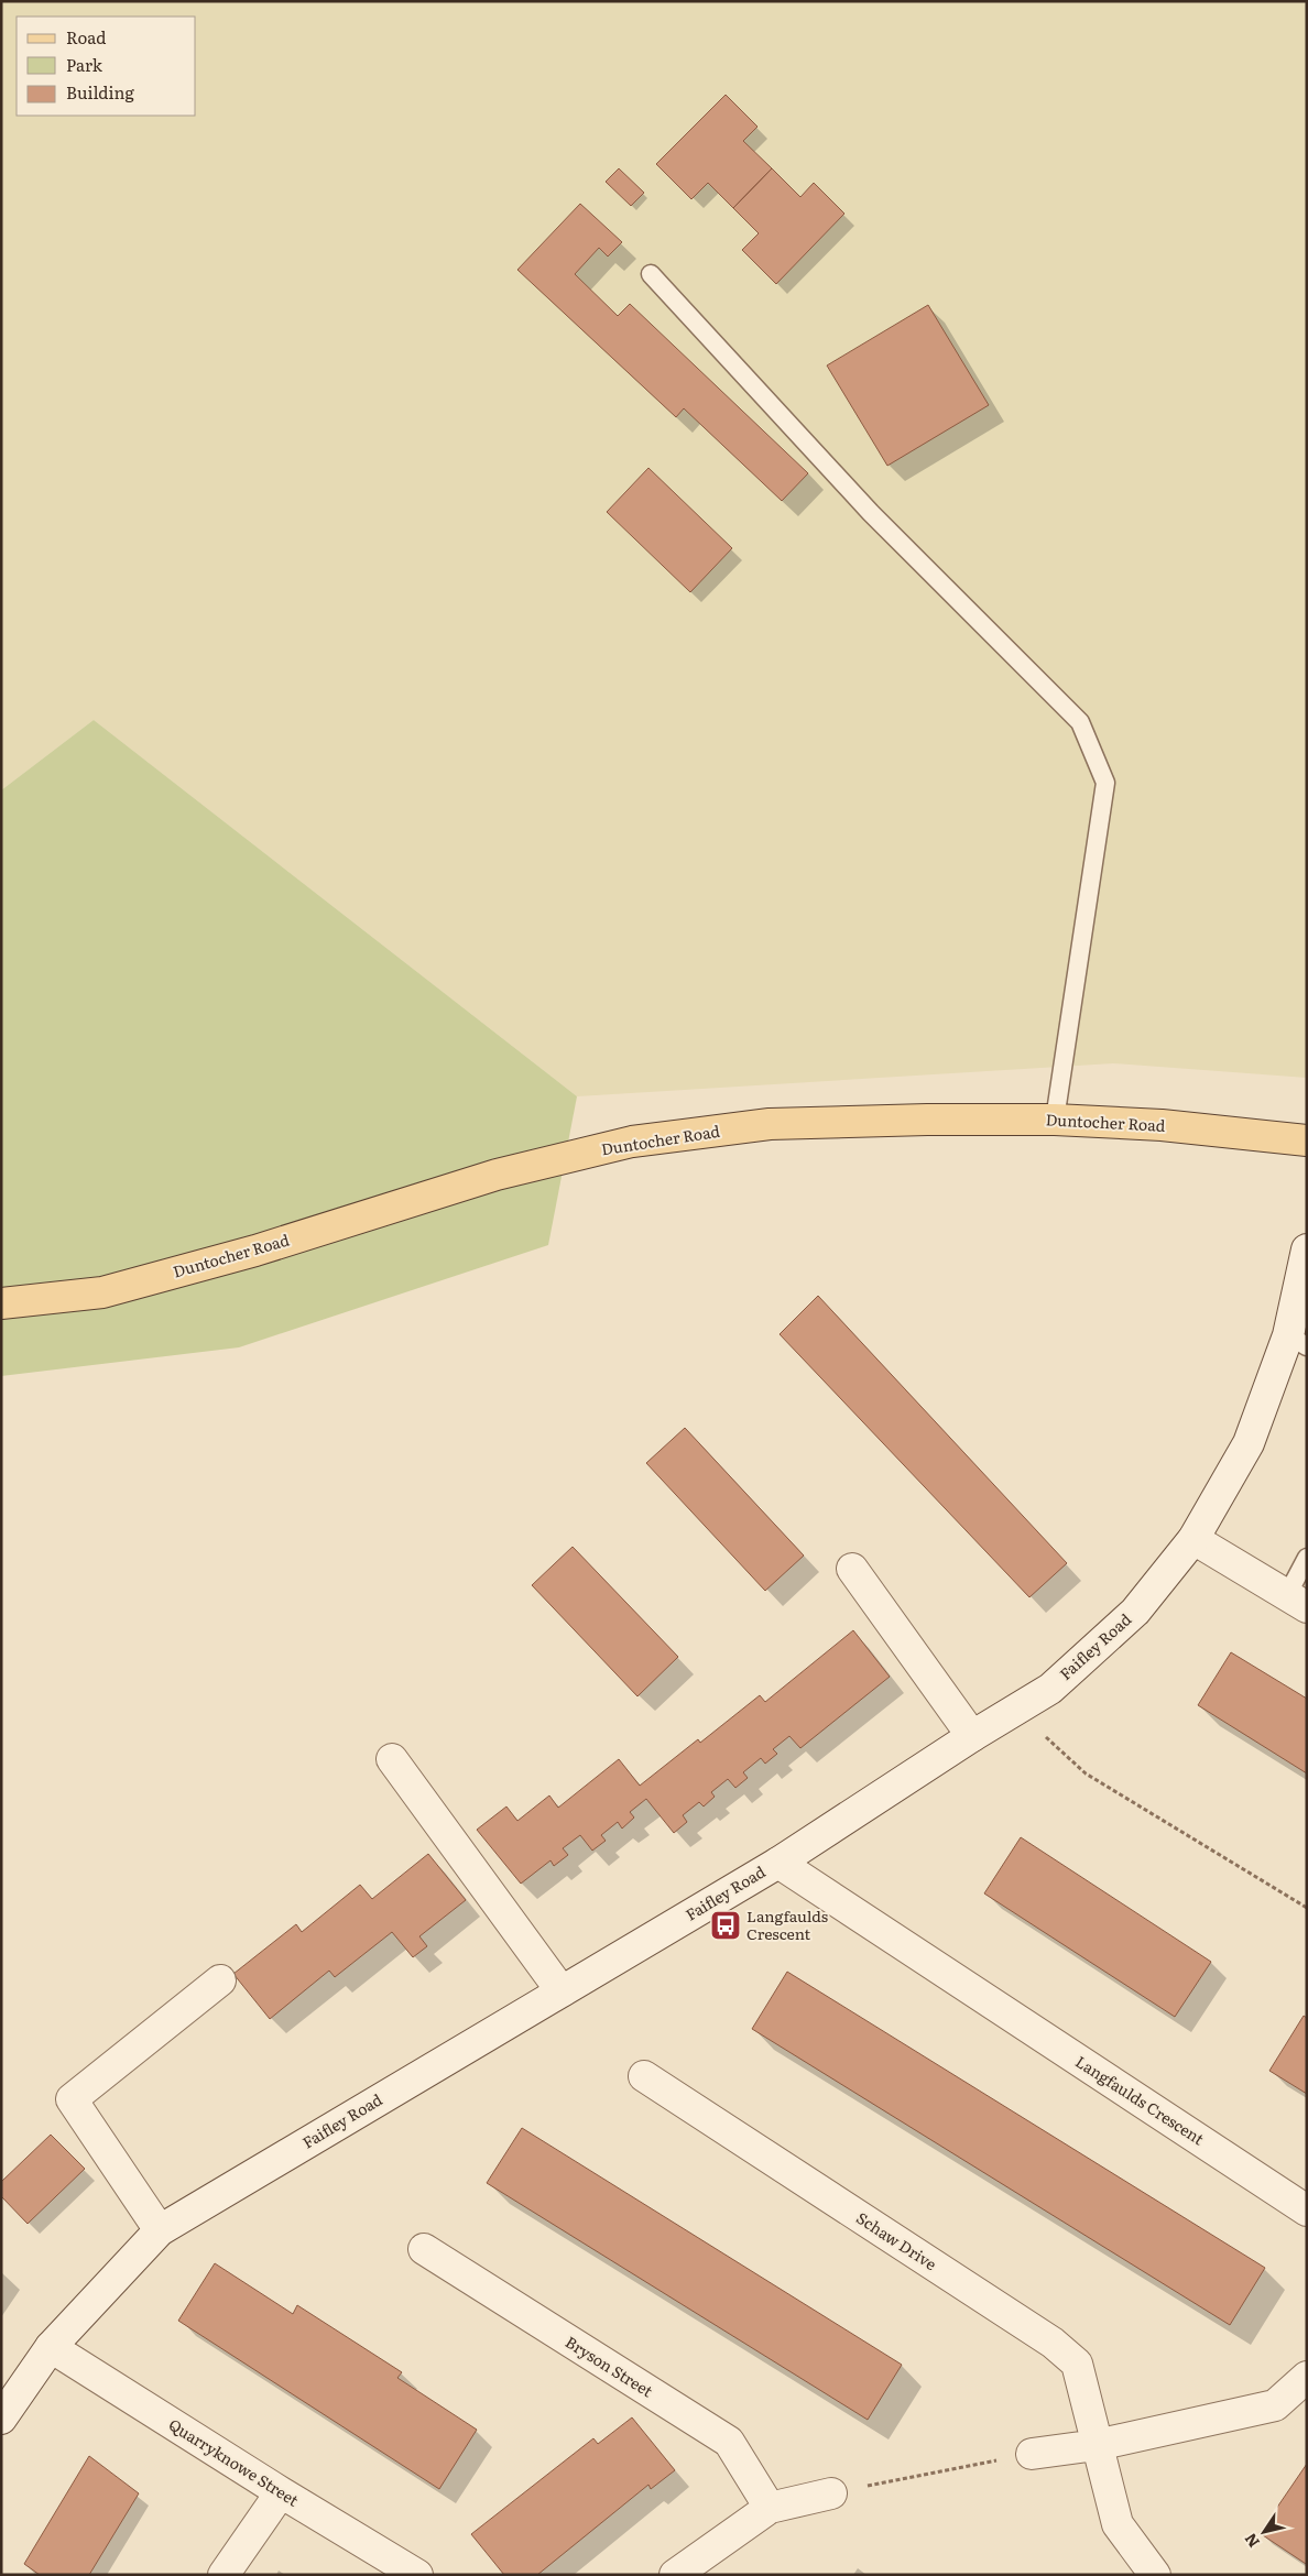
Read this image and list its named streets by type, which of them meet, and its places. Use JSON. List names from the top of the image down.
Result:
{
  "streets": {
    "main road": ["Duntocher Road"],
    "street": [
      "Faifley Road",
      "Langfaulds Crescent",
      "Schaw Drive",
      "Bryson Street",
      "Quarryknowe Street"
    ]
  },
  "crossings": [
    ["Faifley Road", "Langfaulds Crescent"],
    ["Faifley Road", "Quarryknowe Street"]
  ],
  "places": {
    "bus stop": ["Langfaulds Crescent"]
  },
  "legend": ["Road", "Park", "Building"],
  "north": "bottom left"
}
